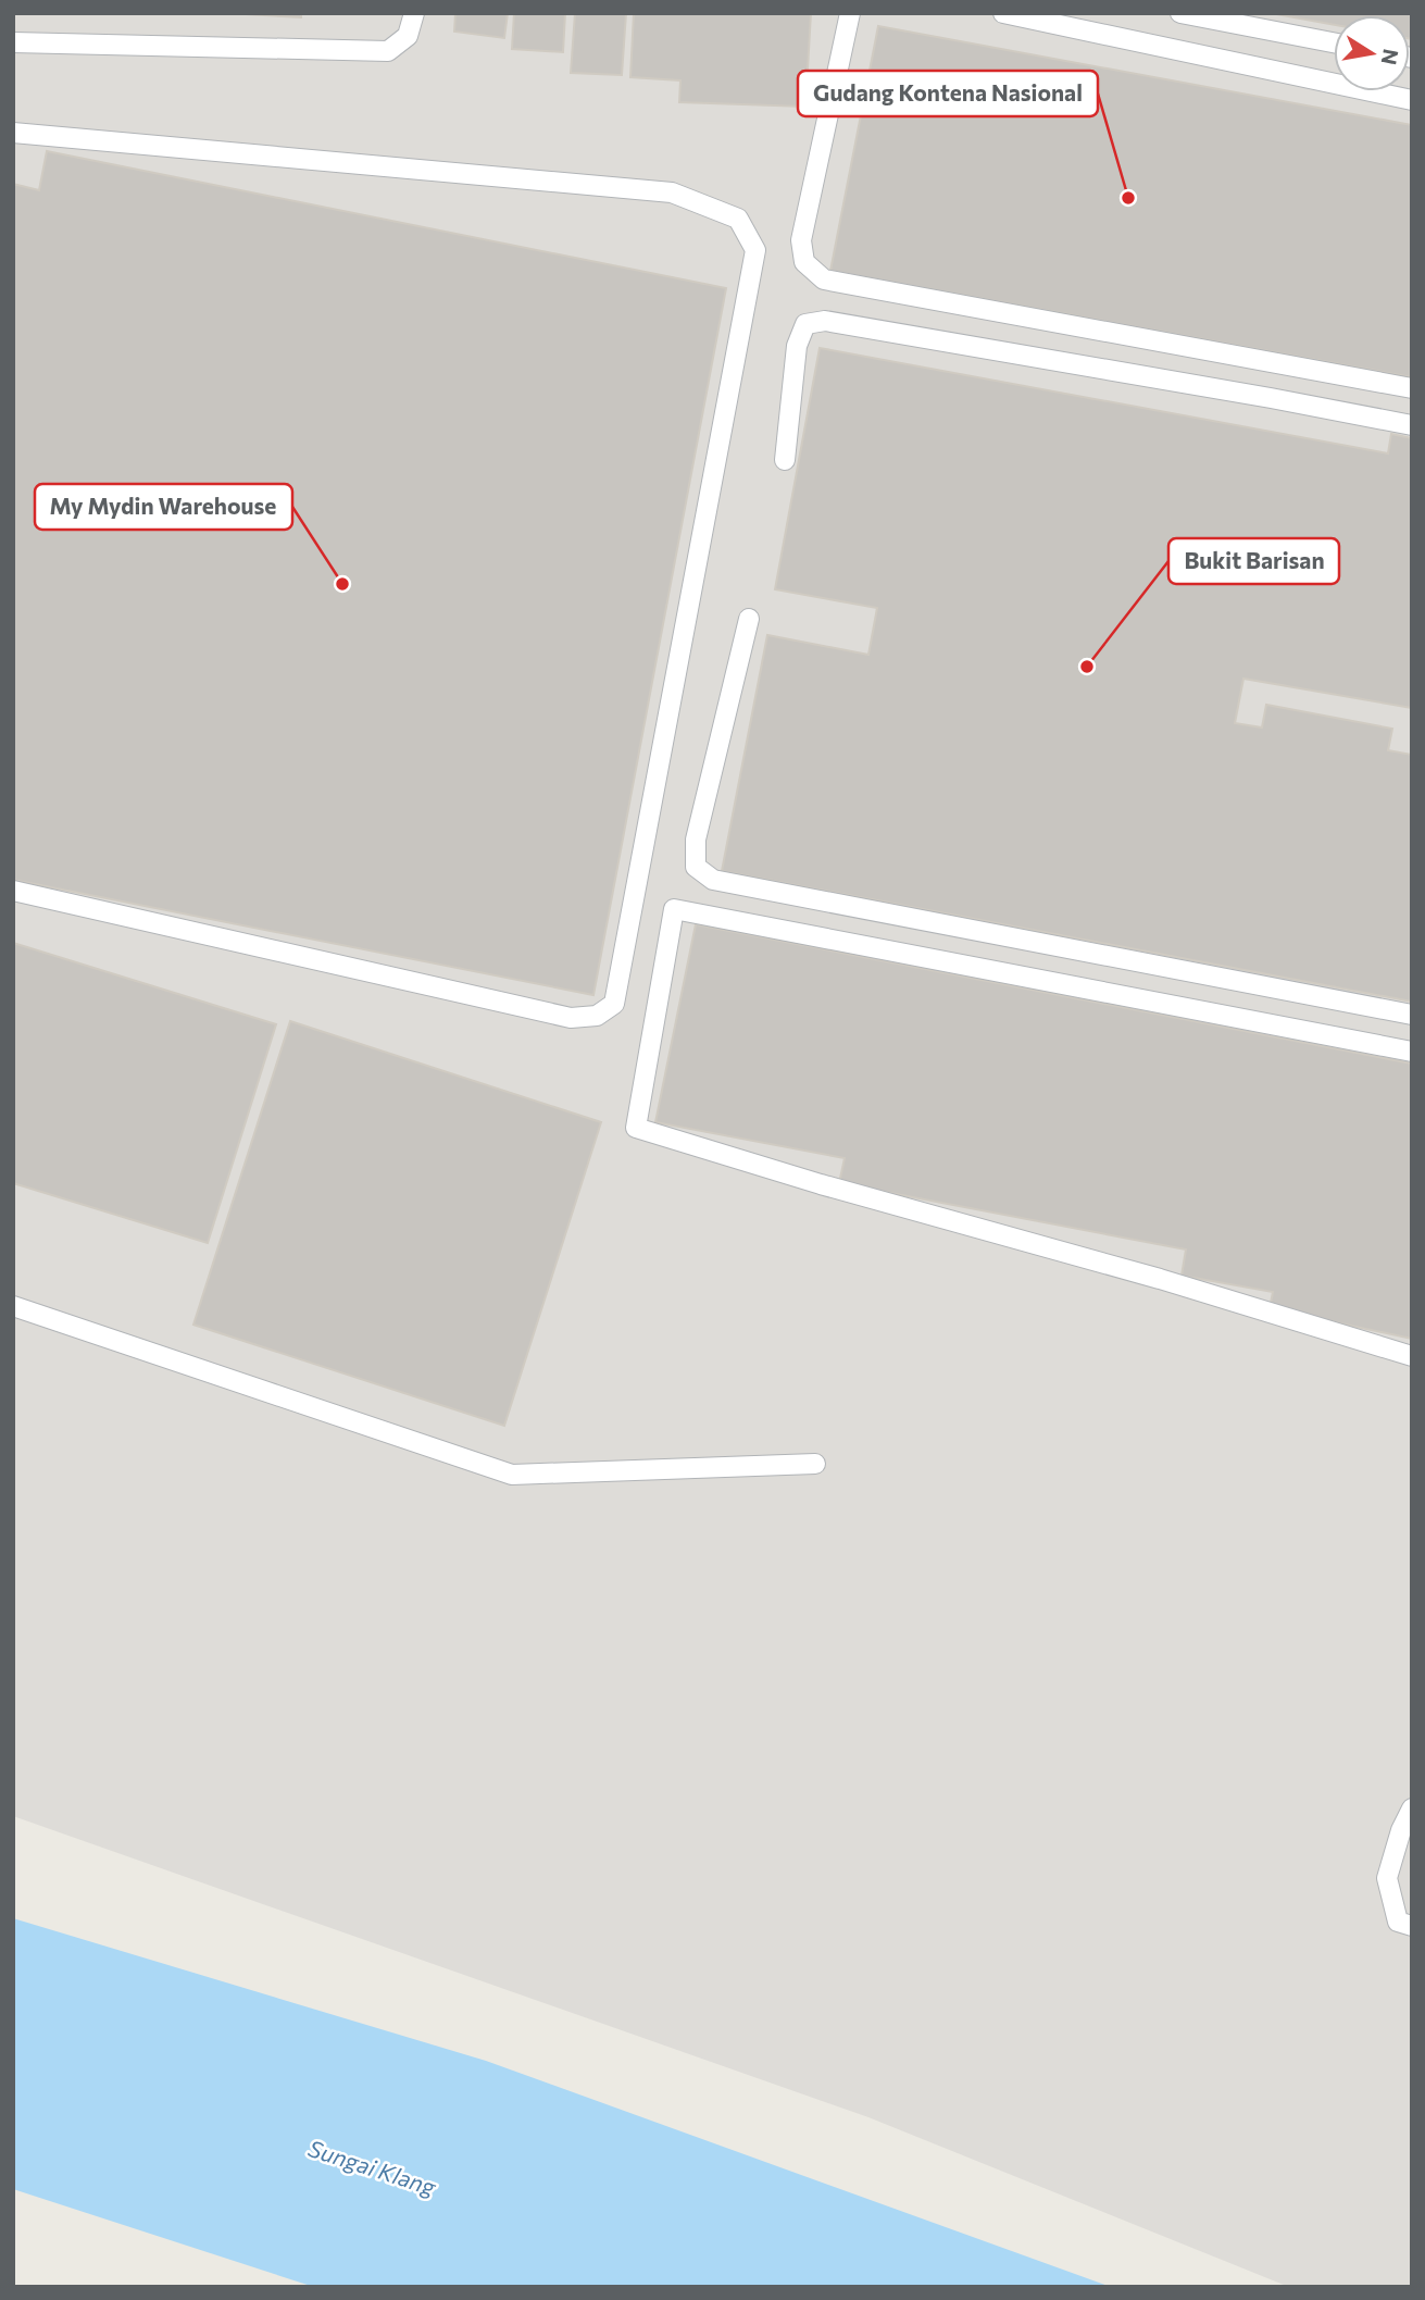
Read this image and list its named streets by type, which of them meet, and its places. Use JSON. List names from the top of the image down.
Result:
{
  "water": ["Sungai Klang"],
  "places": ["Gudang Kontena Nasional", "My Mydin Warehouse", "Bukit Barisan"],
  "north": "right"
}
